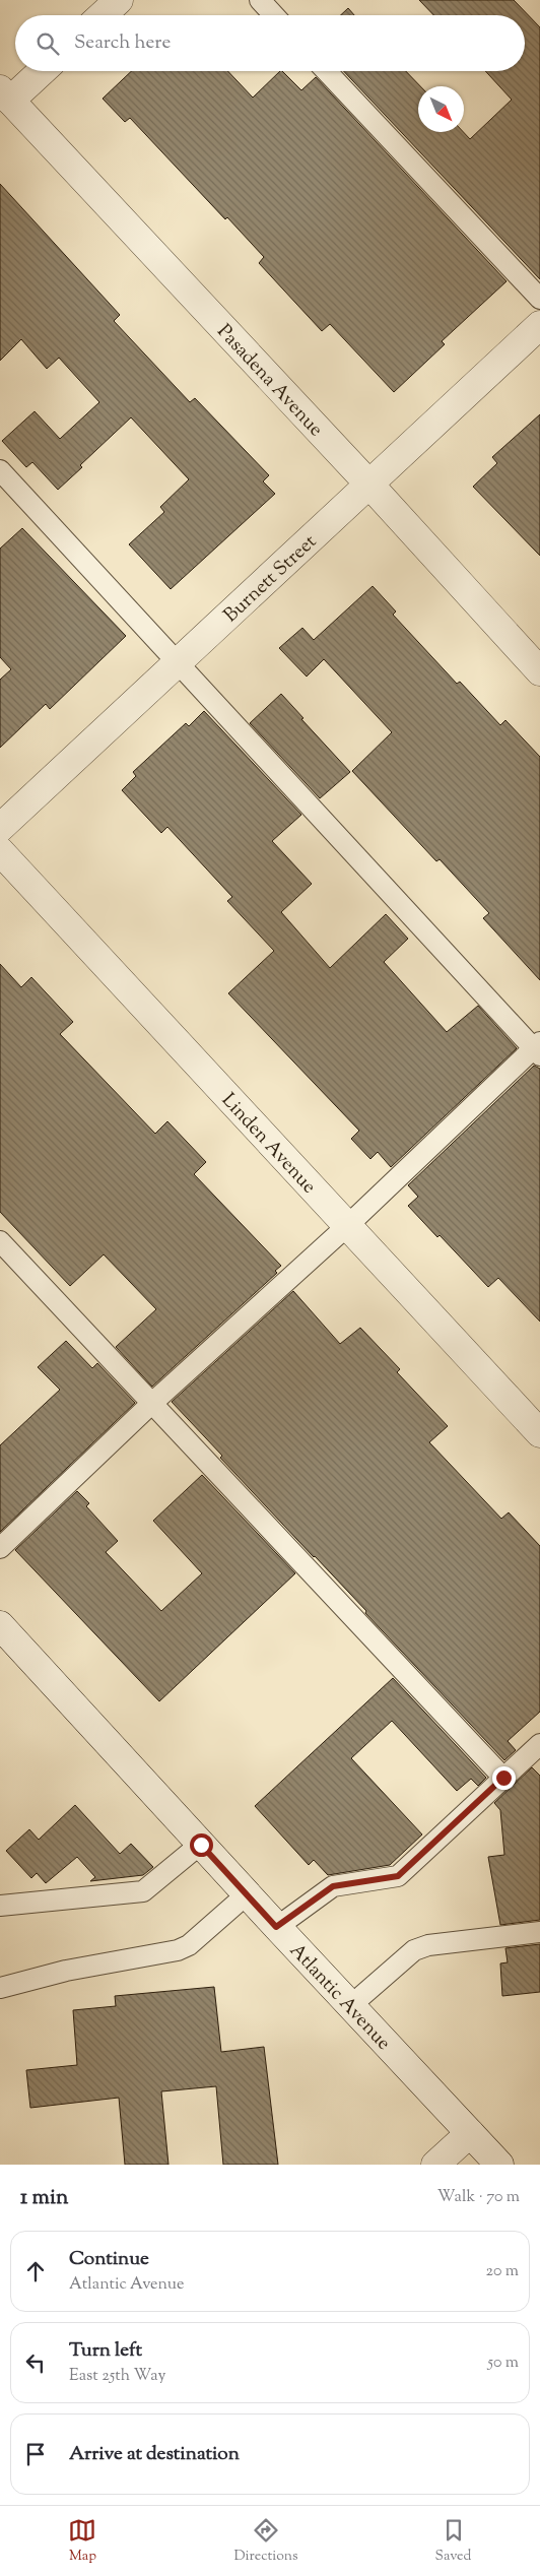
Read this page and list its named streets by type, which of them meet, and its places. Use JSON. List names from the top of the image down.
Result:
{
  "streets": {
    "street": [
      "Pasadena Avenue",
      "Burnett Street",
      "Linden Avenue",
      "Atlantic Avenue"
    ]
  },
  "crossings": [
    ["Pasadena Avenue", "Burnett Street"]
  ],
  "north": "bottom right",
  "page": {
    "search": "Search here",
    "heading": ["1 min", "Walk · 70 m"],
    "list": [
      ["Continue", "Atlantic Avenue", "20 m"],
      ["Turn left", "East 25th Way", "50 m"],
      "Arrive at destination"
    ],
    "nav": ["Map", "Directions", "Saved"]
  }
}
